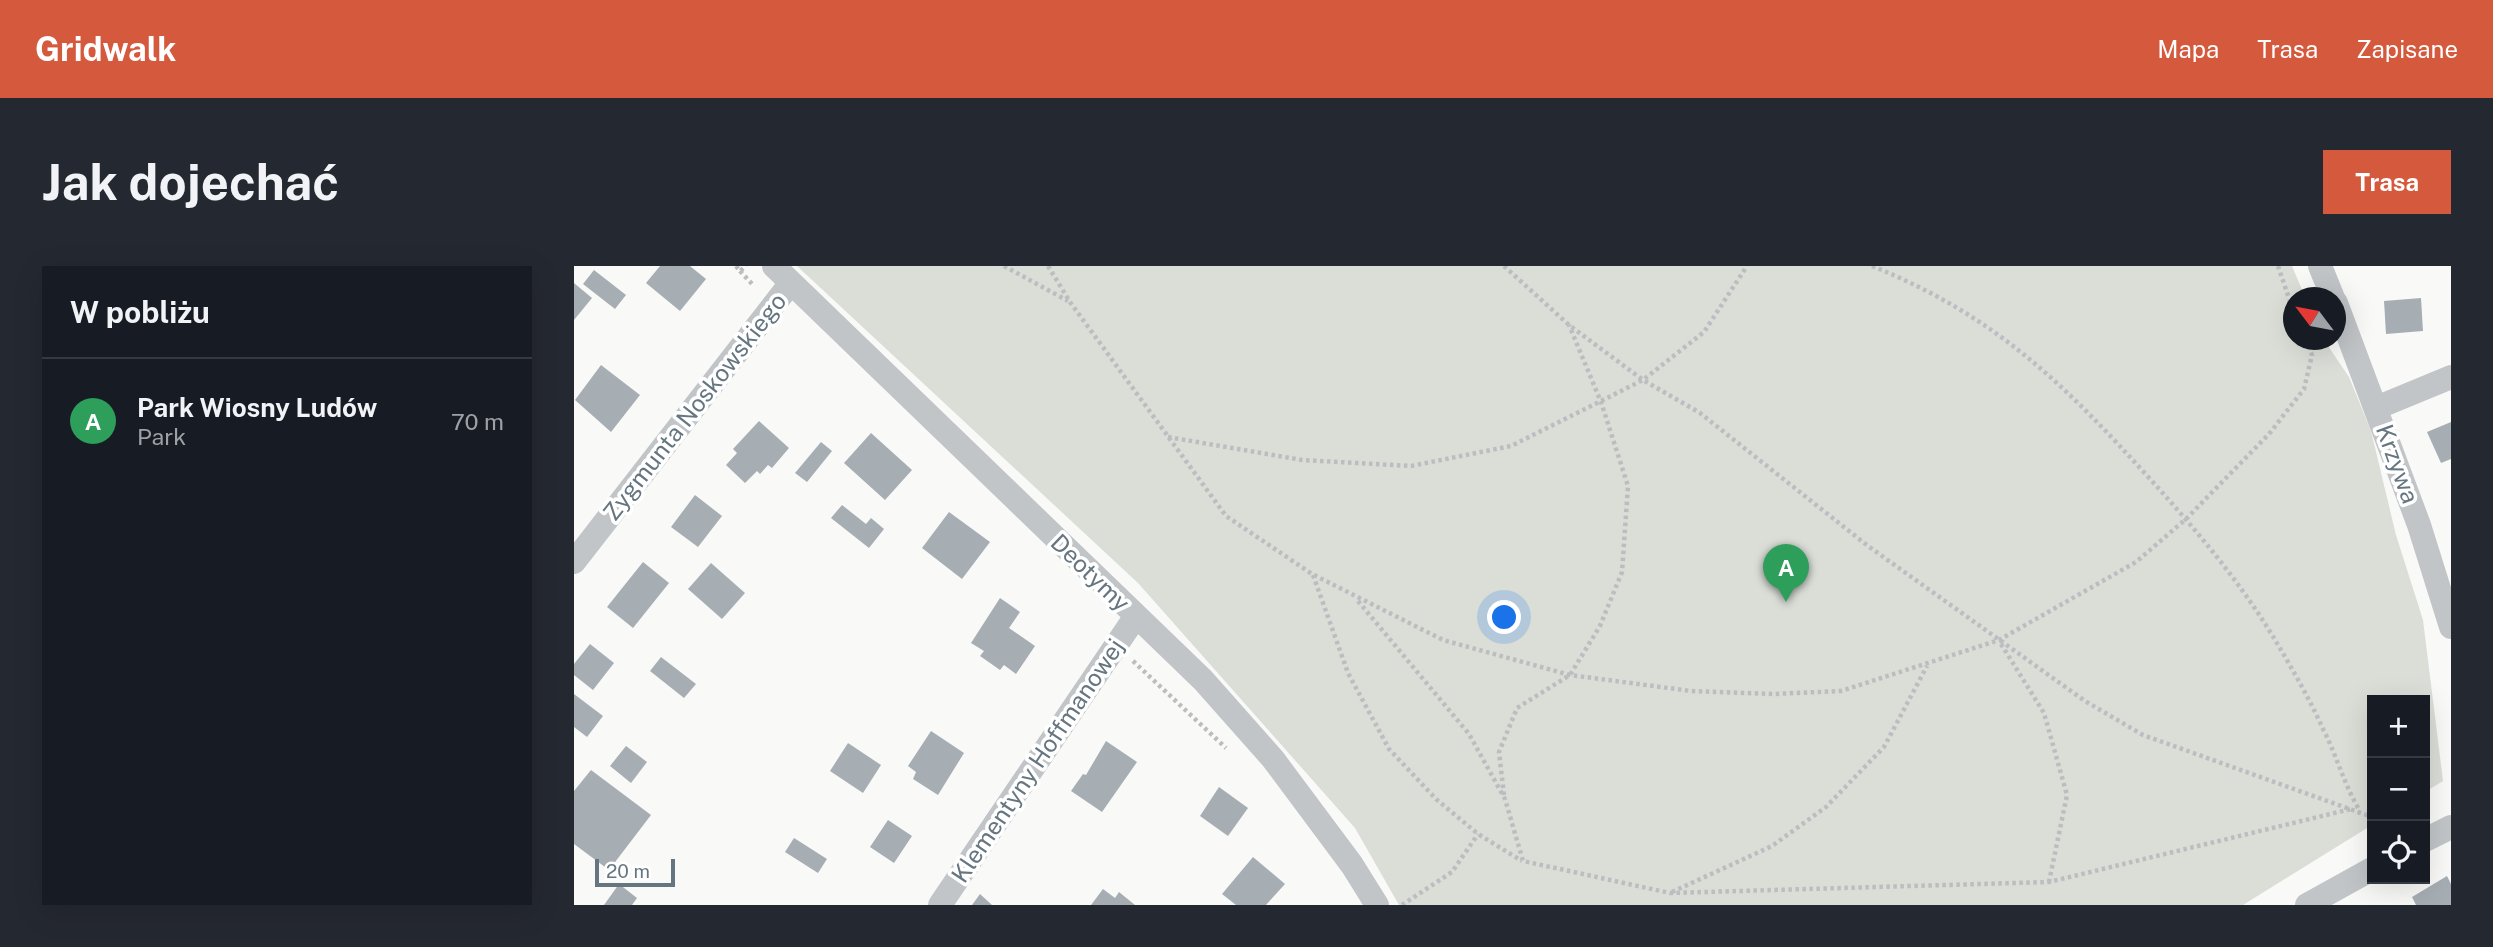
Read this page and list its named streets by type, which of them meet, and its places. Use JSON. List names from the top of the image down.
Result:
{
  "streets": {
    "street": [
      "Zygmunta Noskowskiego",
      "Krzywa",
      "Deotymy",
      "Klementyny Hoffmanowej"
    ]
  },
  "crossings": [
    ["Zygmunta Noskowskiego", "Deotymy"],
    ["Deotymy", "Klementyny Hoffmanowej"]
  ],
  "scale_bar": "20 m",
  "north": "top left",
  "page": {
    "header": "Gridwalk",
    "nav": ["Mapa", "Trasa", "Zapisane"],
    "buttons": "Trasa",
    "title": "Jak dojechać",
    "heading": "W pobliżu",
    "list": [
      {
        "mark": "A",
        "name": "Park Wiosny Ludów",
        "note": "Park",
        "value": "70 m"
      }
    ],
    "pins": "A",
    "map_buttons": ["+", "−"],
    "scale": "20 m"
  }
}
